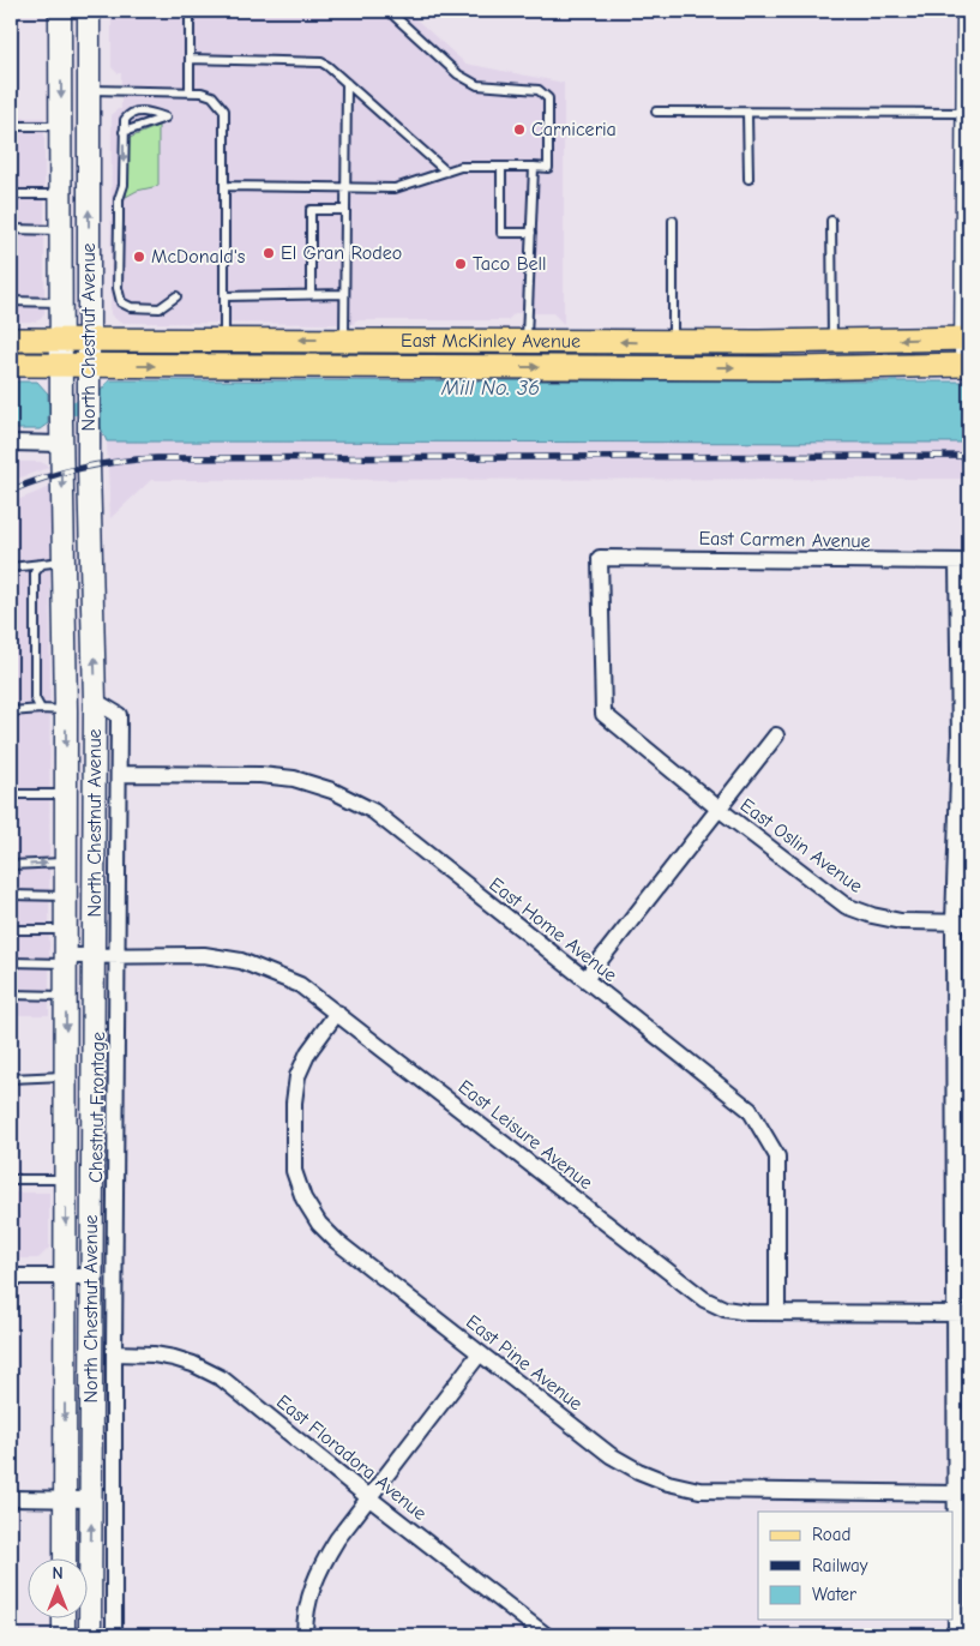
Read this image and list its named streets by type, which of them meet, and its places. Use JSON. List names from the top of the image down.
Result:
{
  "streets": {
    "main road": ["North Chestnut Avenue", "East McKinley Avenue"],
    "street": [
      "East Carmen Avenue",
      "East Oslin Avenue",
      "East Home Avenue",
      "Chestnut Frontage",
      "East Leisure Avenue",
      "East Pine Avenue",
      "East Floradora Avenue"
    ]
  },
  "crossings": [
    ["North Chestnut Avenue", "East McKinley Avenue"],
    ["North Chestnut Avenue", "Chestnut Frontage"],
    ["North Chestnut Avenue", "East Leisure Avenue"],
    ["East Carmen Avenue", "East Oslin Avenue"],
    ["East Home Avenue", "Chestnut Frontage"],
    ["East Home Avenue", "East Leisure Avenue"],
    ["Chestnut Frontage", "East Leisure Avenue"],
    ["Chestnut Frontage", "East Floradora Avenue"],
    ["East Leisure Avenue", "East Pine Avenue"]
  ],
  "water": ["Mill No. 36"],
  "places": [
    "Carniceria",
    "El Gran Rodeo",
    "McDonald's",
    "Taco Bell"
  ],
  "legend": ["Road", "Railway", "Water"],
  "north": "top"
}
